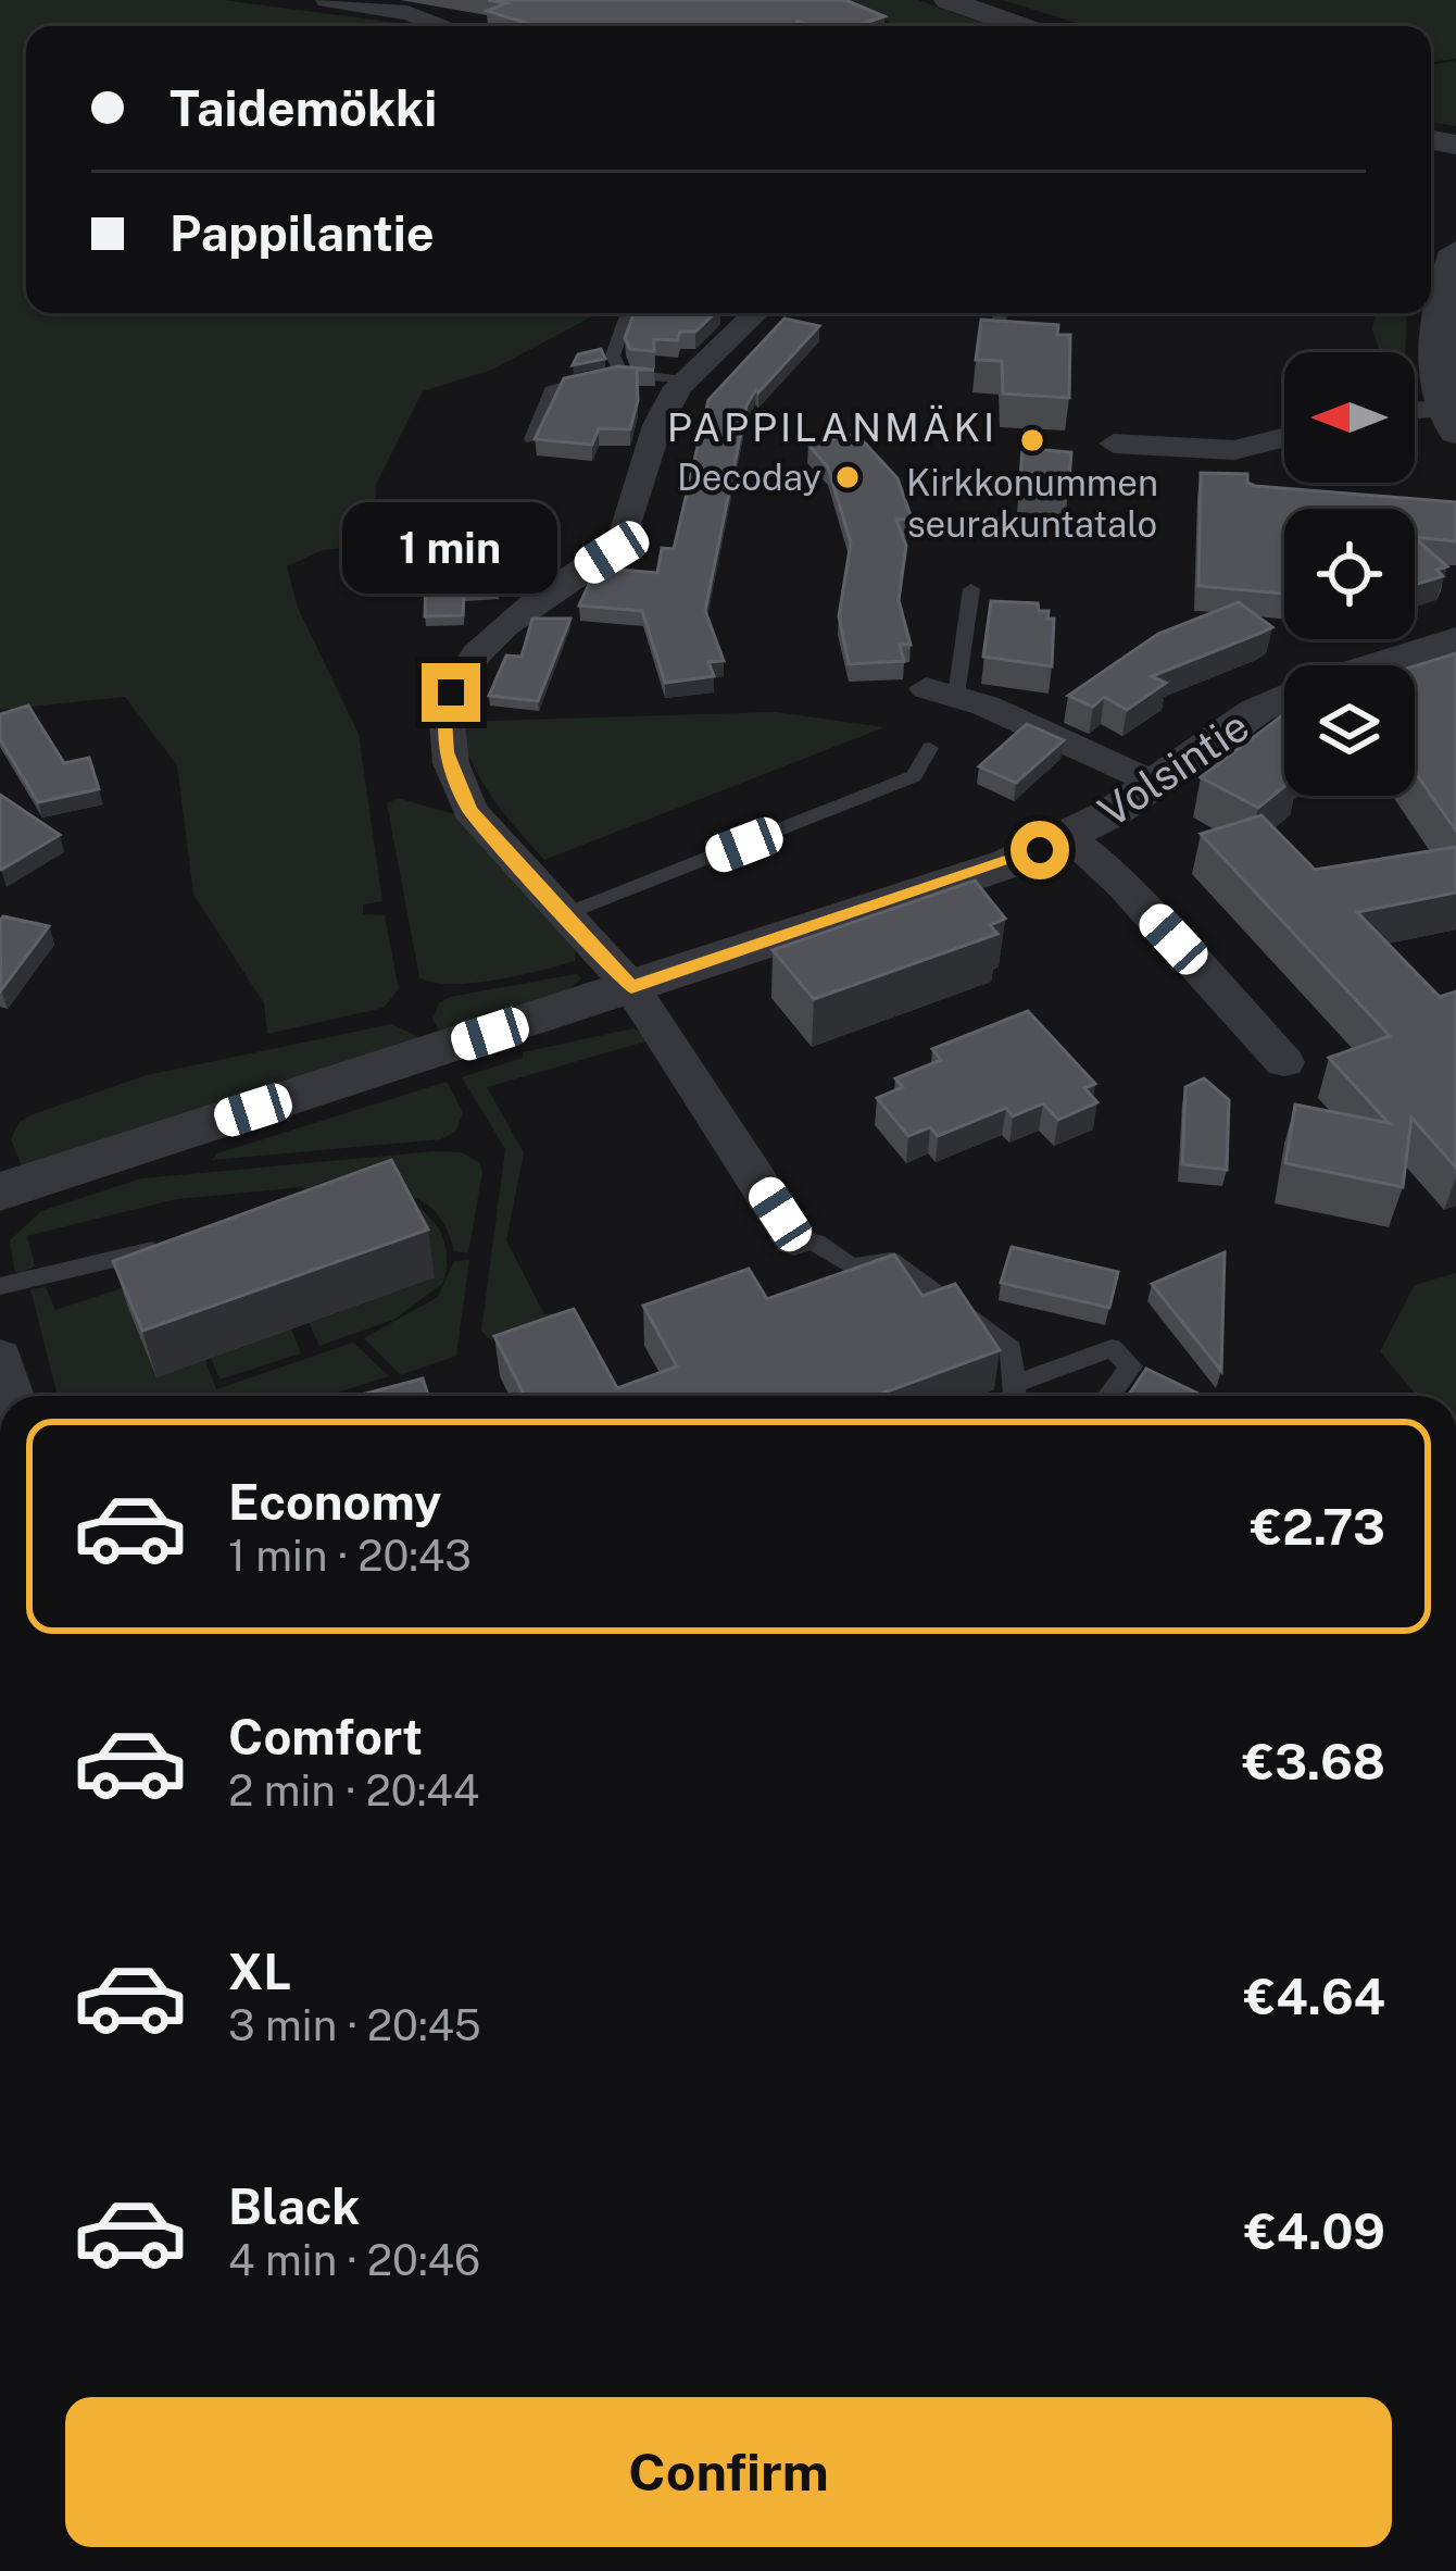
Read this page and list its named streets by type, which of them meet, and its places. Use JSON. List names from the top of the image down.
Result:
{
  "streets": {
    "street": ["Volsintie"]
  },
  "districts": ["PAPPILANMÄKI"],
  "places": ["Kirkkonummen seurakuntatalo", "Decoday"],
  "north": "left",
  "page": {
    "banner": ["Taidemökki", "Pappilantie"],
    "bubble": "1 min",
    "list": [
      {
        "name": "Economy",
        "note": "1 min · 20:43",
        "value": "€2.73"
      },
      {
        "name": "Comfort",
        "note": "2 min · 20:44",
        "value": "€3.68"
      },
      {
        "name": "XL",
        "note": "3 min · 20:45",
        "value": "€4.64"
      },
      {
        "name": "Black",
        "note": "4 min · 20:46",
        "value": "€4.09"
      }
    ],
    "buttons": "Confirm"
  }
}
